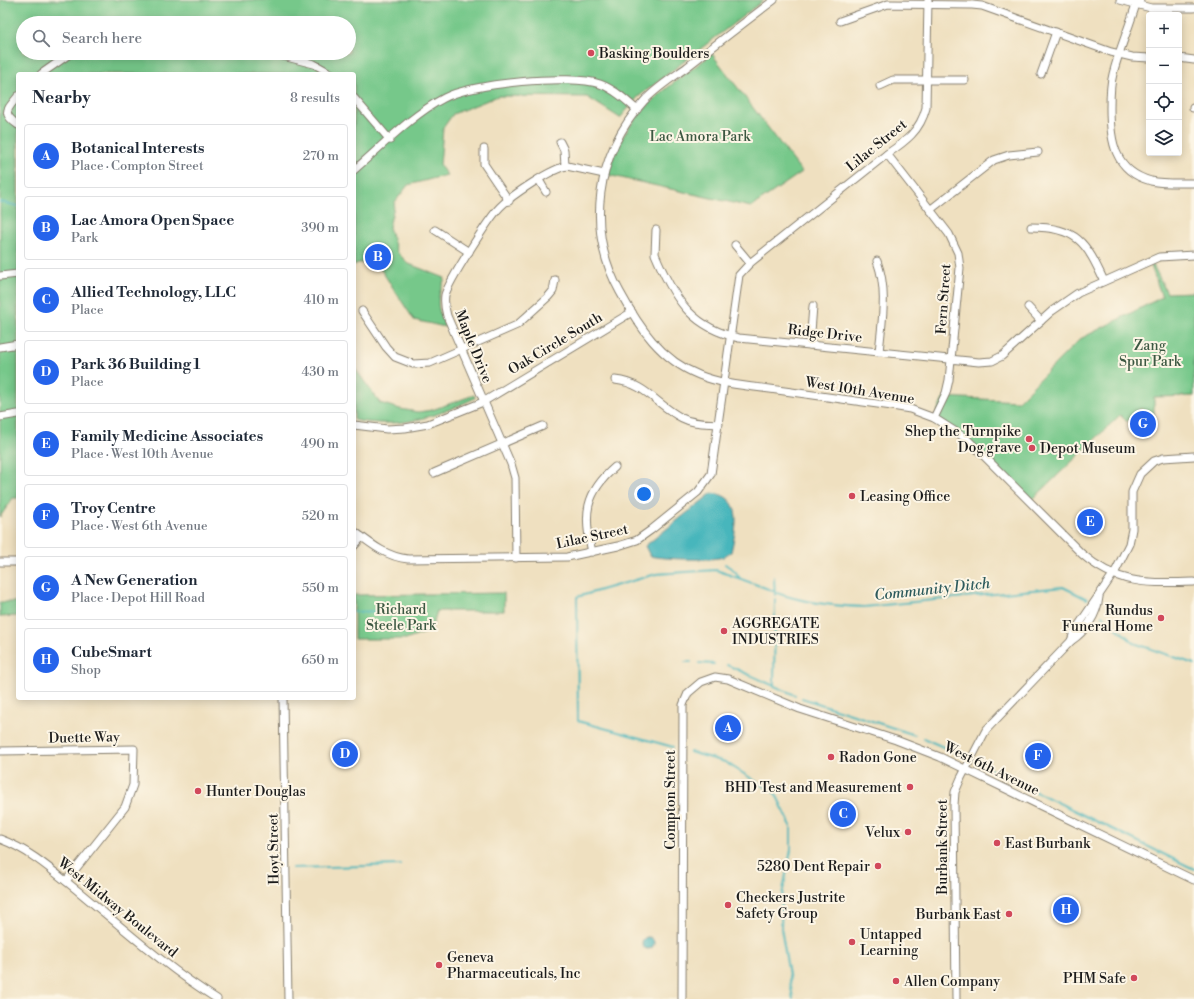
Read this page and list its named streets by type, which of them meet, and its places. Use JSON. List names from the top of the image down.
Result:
{
  "streets": {
    "street": [
      "Lilac Street",
      "Fern Street",
      "Ridge Drive",
      "Oak Circle South",
      "Maple Drive",
      "West 10th Avenue",
      "Duette Way",
      "West 6th Avenue",
      "Compton Street",
      "Burbank Street",
      "Hoyt Street",
      "West Midway Boulevard"
    ]
  },
  "crossings": [
    ["Lilac Street", "Fern Street"],
    ["Lilac Street", "Ridge Drive"],
    ["Lilac Street", "Maple Drive"],
    ["Lilac Street", "West 10th Avenue"],
    ["Fern Street", "Ridge Drive"],
    ["Fern Street", "West 10th Avenue"],
    ["Oak Circle South", "Maple Drive"],
    ["Oak Circle South", "West 10th Avenue"],
    ["West 10th Avenue", "Burbank Street"],
    ["Duette Way", "West Midway Boulevard"],
    ["West 6th Avenue", "Compton Street"],
    ["West 6th Avenue", "Burbank Street"]
  ],
  "water": ["Community Ditch"],
  "parks": ["Lac Amora Park", "Zang Spur Park", "Richard Steele Park"],
  "places": [
    "Basking Boulders",
    "Shep the Turnpike Dog grave",
    "Depot Museum",
    "Leasing Office",
    "Rundus Funeral Home",
    "AGGREGATE INDUSTRIES",
    "Radon Gone",
    "BHD Test and Measurement",
    "Hunter Douglas",
    "Velux",
    "East Burbank",
    "5280 Dent Repair",
    "Checkers Justrite Safety Group",
    "Burbank East",
    "Untapped Learning",
    "Geneva Pharmaceuticals, Inc",
    "PHM Safe",
    "Allen Company"
  ],
  "page": {
    "map_buttons": ["+", "−"],
    "search": "Search here",
    "heading": ["Nearby", "8 results"],
    "list": [
      {
        "mark": "A",
        "name": "Botanical Interests",
        "note": "Place · Compton Street",
        "value": "270 m"
      },
      {
        "mark": "B",
        "name": "Lac Amora Open Space",
        "note": "Park",
        "value": "390 m"
      },
      {
        "mark": "C",
        "name": "Allied Technology, LLC",
        "note": "Place",
        "value": "410 m"
      },
      {
        "mark": "D",
        "name": "Park 36 Building 1",
        "note": "Place",
        "value": "430 m"
      },
      {
        "mark": "E",
        "name": "Family Medicine Associates",
        "note": "Place · West 10th Avenue",
        "value": "490 m"
      },
      {
        "mark": "F",
        "name": "Troy Centre",
        "note": "Place · West 6th Avenue",
        "value": "520 m"
      },
      {
        "mark": "G",
        "name": "A New Generation",
        "note": "Place · Depot Hill Road",
        "value": "550 m"
      },
      {
        "mark": "H",
        "name": "CubeSmart",
        "note": "Shop",
        "value": "650 m"
      }
    ],
    "pins": [
      "B",
      "G",
      "E",
      "A",
      "D",
      "F",
      "C",
      "H"
    ]
  }
}
